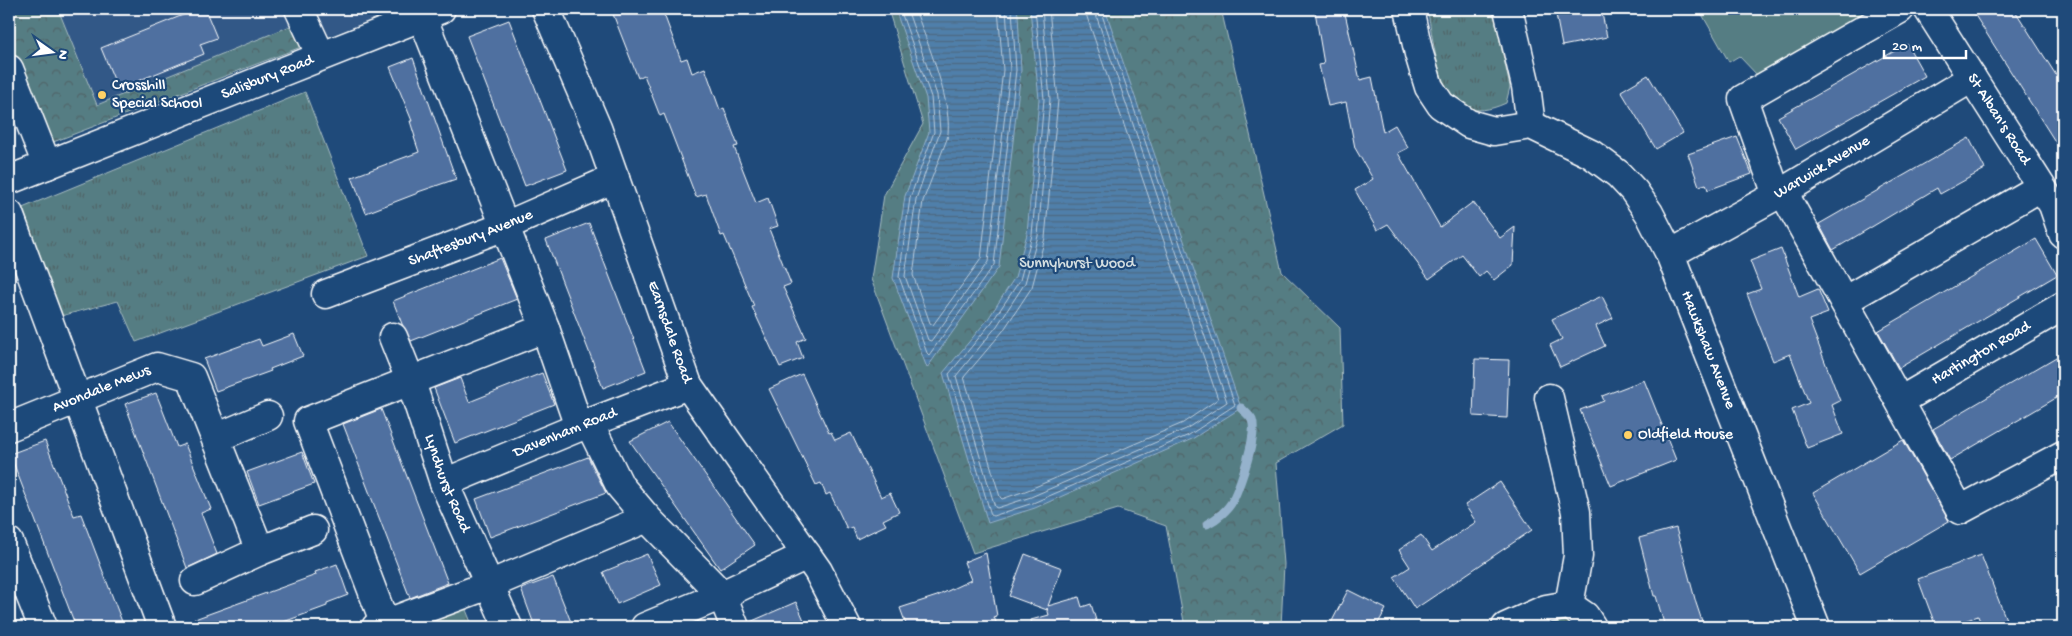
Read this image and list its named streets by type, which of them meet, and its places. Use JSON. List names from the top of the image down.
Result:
{
  "streets": {
    "street": [
      "Salisbury Road",
      "St Alban's Road",
      "Warwick Avenue",
      "Shaftesbury Avenue",
      "Earnsdale Road",
      "Hawkshaw Avenue",
      "Hartington Road",
      "Avondale Mews",
      "Davenham Road",
      "Lyndhurst Road"
    ]
  },
  "crossings": [
    ["St Alban's Road", "Warwick Avenue"],
    ["Warwick Avenue", "Hawkshaw Avenue"],
    ["Shaftesbury Avenue", "Earnsdale Road"],
    ["Earnsdale Road", "Davenham Road"],
    ["Davenham Road", "Lyndhurst Road"]
  ],
  "parks": ["Sunnyhurst Wood"],
  "places": ["Crosshill Special School", "Oldfield House"],
  "scale_bar": "20 m",
  "north": "right"
}
